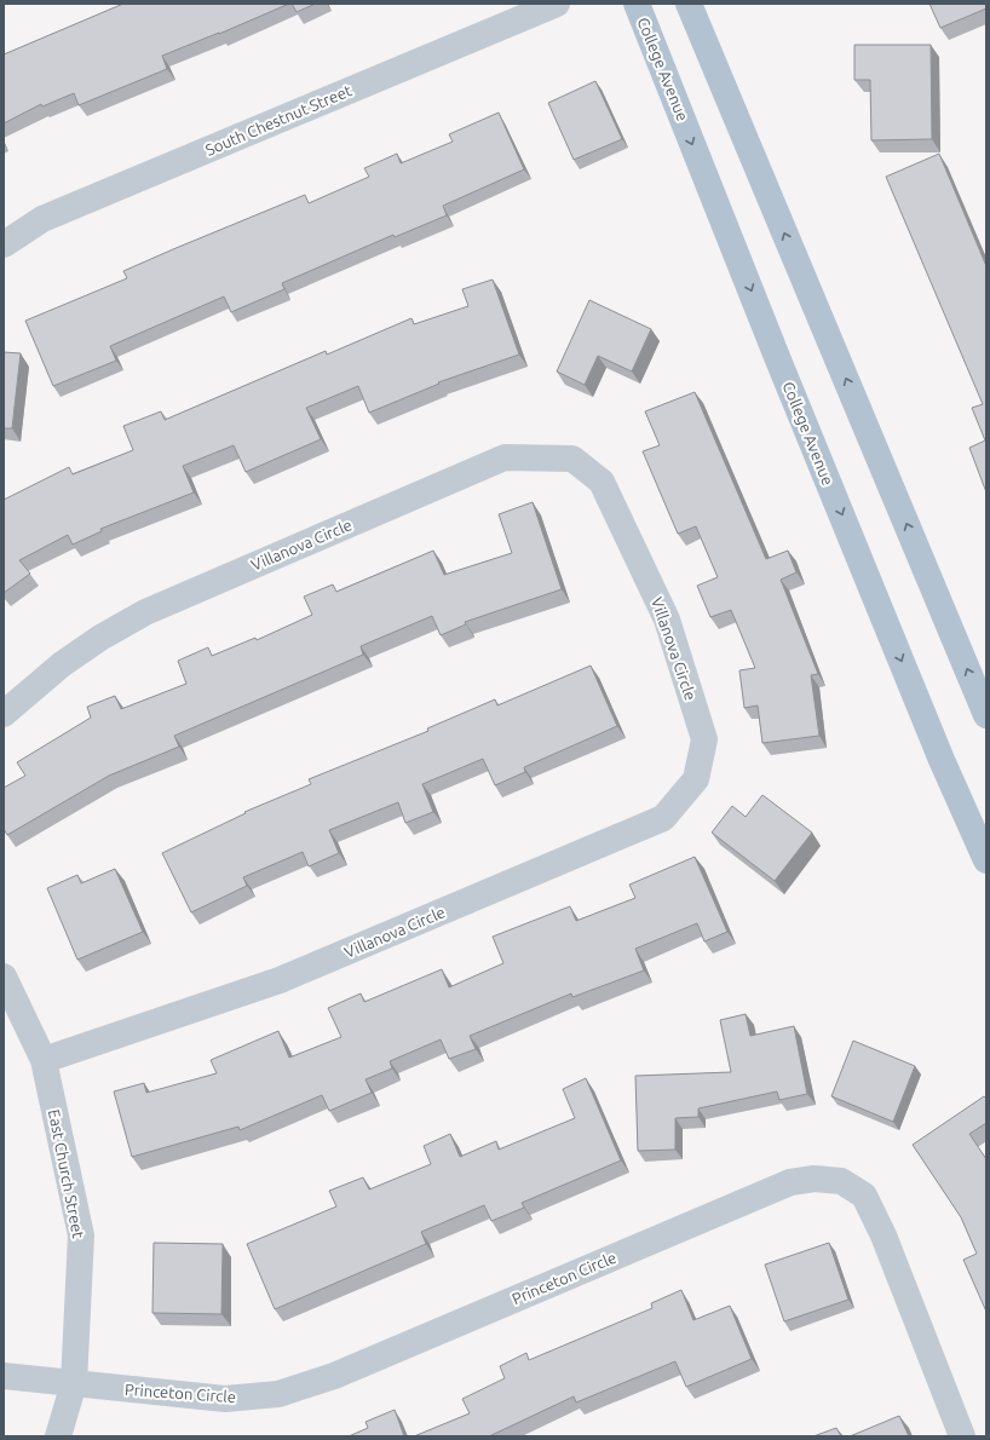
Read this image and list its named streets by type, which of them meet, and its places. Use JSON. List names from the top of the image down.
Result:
{
  "streets": {
    "main road": ["College Avenue"],
    "street": [
      "South Chestnut Street",
      "Villanova Circle",
      "East Church Street",
      "Princeton Circle"
    ]
  },
  "crossings": [
    ["Villanova Circle", "East Church Street"],
    ["East Church Street", "Princeton Circle"]
  ]
}
